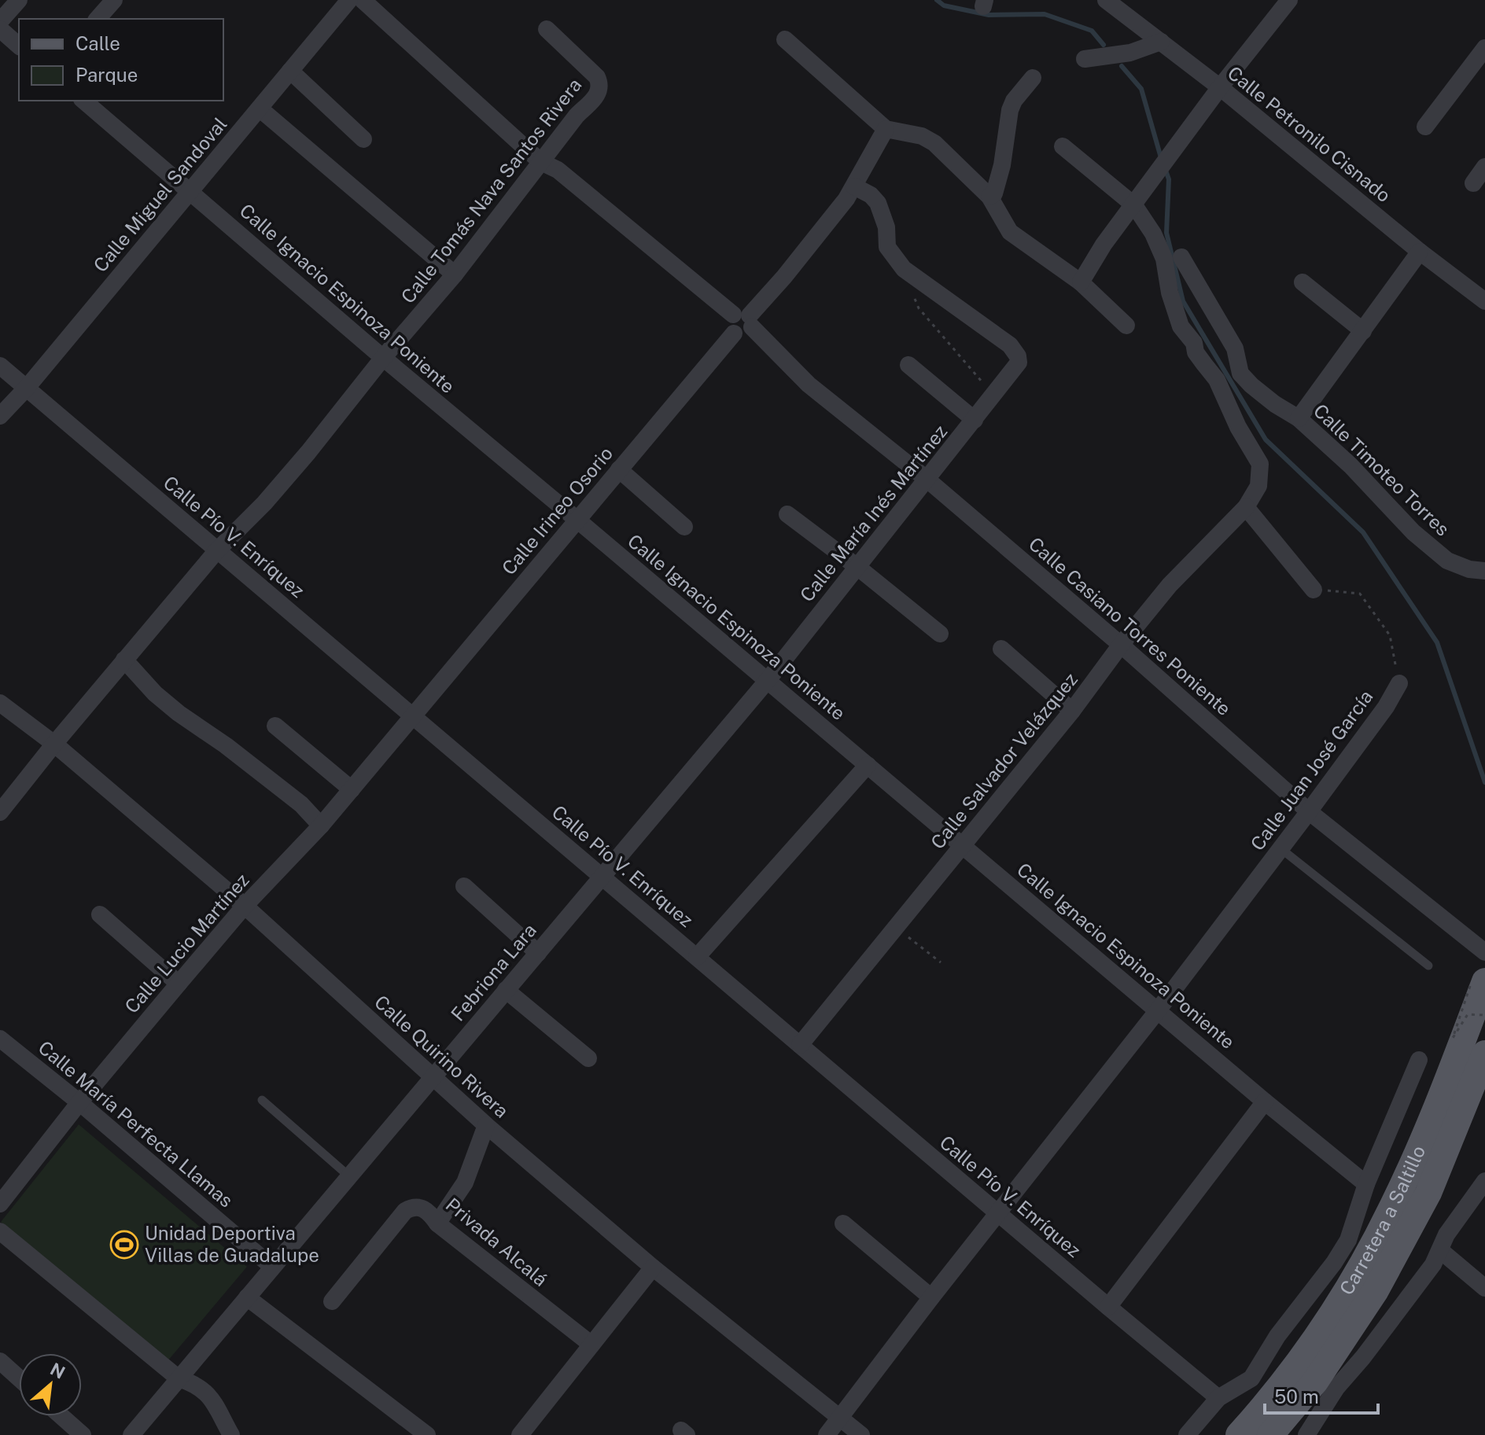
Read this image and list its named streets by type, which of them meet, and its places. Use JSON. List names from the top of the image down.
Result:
{
  "streets": {
    "main road": ["Carretera a Saltillo"],
    "street": [
      "Calle Petronilo Cisnado",
      "Calle Tomás Nava Santos Rivera",
      "Calle Miguel Sandoval",
      "Calle Ignacio Espinoza Poniente",
      "Calle Timoteo Torres",
      "Calle Irineo Osorio",
      "Calle María Inés Martínez",
      "Calle Pío V. Enríquez",
      "Calle Casiano Torres Poniente",
      "Calle Salvador Velázquez",
      "Calle Juan José García",
      "Calle Lucio Martínez",
      "Febriona Lara",
      "Calle Quirino Rivera",
      "Calle María Perfecta Llamas",
      "Privada Alcalá"
    ]
  },
  "crossings": [
    ["Calle Tomás Nava Santos Rivera", "Calle Ignacio Espinoza Poniente"],
    ["Calle Tomás Nava Santos Rivera", "Calle Pío V. Enríquez"],
    ["Calle Tomás Nava Santos Rivera", "Calle Casiano Torres Poniente"],
    ["Calle Tomás Nava Santos Rivera", "Calle Quirino Rivera"],
    ["Calle Miguel Sandoval", "Calle Ignacio Espinoza Poniente"],
    ["Calle Miguel Sandoval", "Calle Pío V. Enríquez"],
    ["Calle Ignacio Espinoza Poniente", "Calle Irineo Osorio"],
    ["Calle Ignacio Espinoza Poniente", "Calle María Inés Martínez"],
    ["Calle Ignacio Espinoza Poniente", "Calle Salvador Velázquez"],
    ["Calle Ignacio Espinoza Poniente", "Calle Juan José García"],
    ["Calle Ignacio Espinoza Poniente", "Febriona Lara"],
    ["Calle Irineo Osorio", "Calle Pío V. Enríquez"],
    ["Calle Irineo Osorio", "Calle Casiano Torres Poniente"],
    ["Calle Irineo Osorio", "Calle Lucio Martínez"],
    ["Calle María Inés Martínez", "Calle Casiano Torres Poniente"],
    ["Calle María Inés Martínez", "Febriona Lara"],
    ["Calle Pío V. Enríquez", "Calle Salvador Velázquez"],
    ["Calle Pío V. Enríquez", "Calle Juan José García"],
    ["Calle Pío V. Enríquez", "Calle Lucio Martínez"],
    ["Calle Pío V. Enríquez", "Febriona Lara"],
    ["Calle Casiano Torres Poniente", "Calle Salvador Velázquez"],
    ["Calle Casiano Torres Poniente", "Calle Juan José García"],
    ["Calle Juan José García", "Calle Quirino Rivera"],
    ["Calle Lucio Martínez", "Calle Quirino Rivera"],
    ["Calle Lucio Martínez", "Calle María Perfecta Llamas"],
    ["Febriona Lara", "Calle Quirino Rivera"],
    ["Febriona Lara", "Calle María Perfecta Llamas"]
  ],
  "places": {
    "sports": ["Unidad Deportiva Villas de Guadalupe"]
  },
  "legend": ["Calle", "Parque"],
  "scale_bar": "50 m",
  "north": "top right"
}
